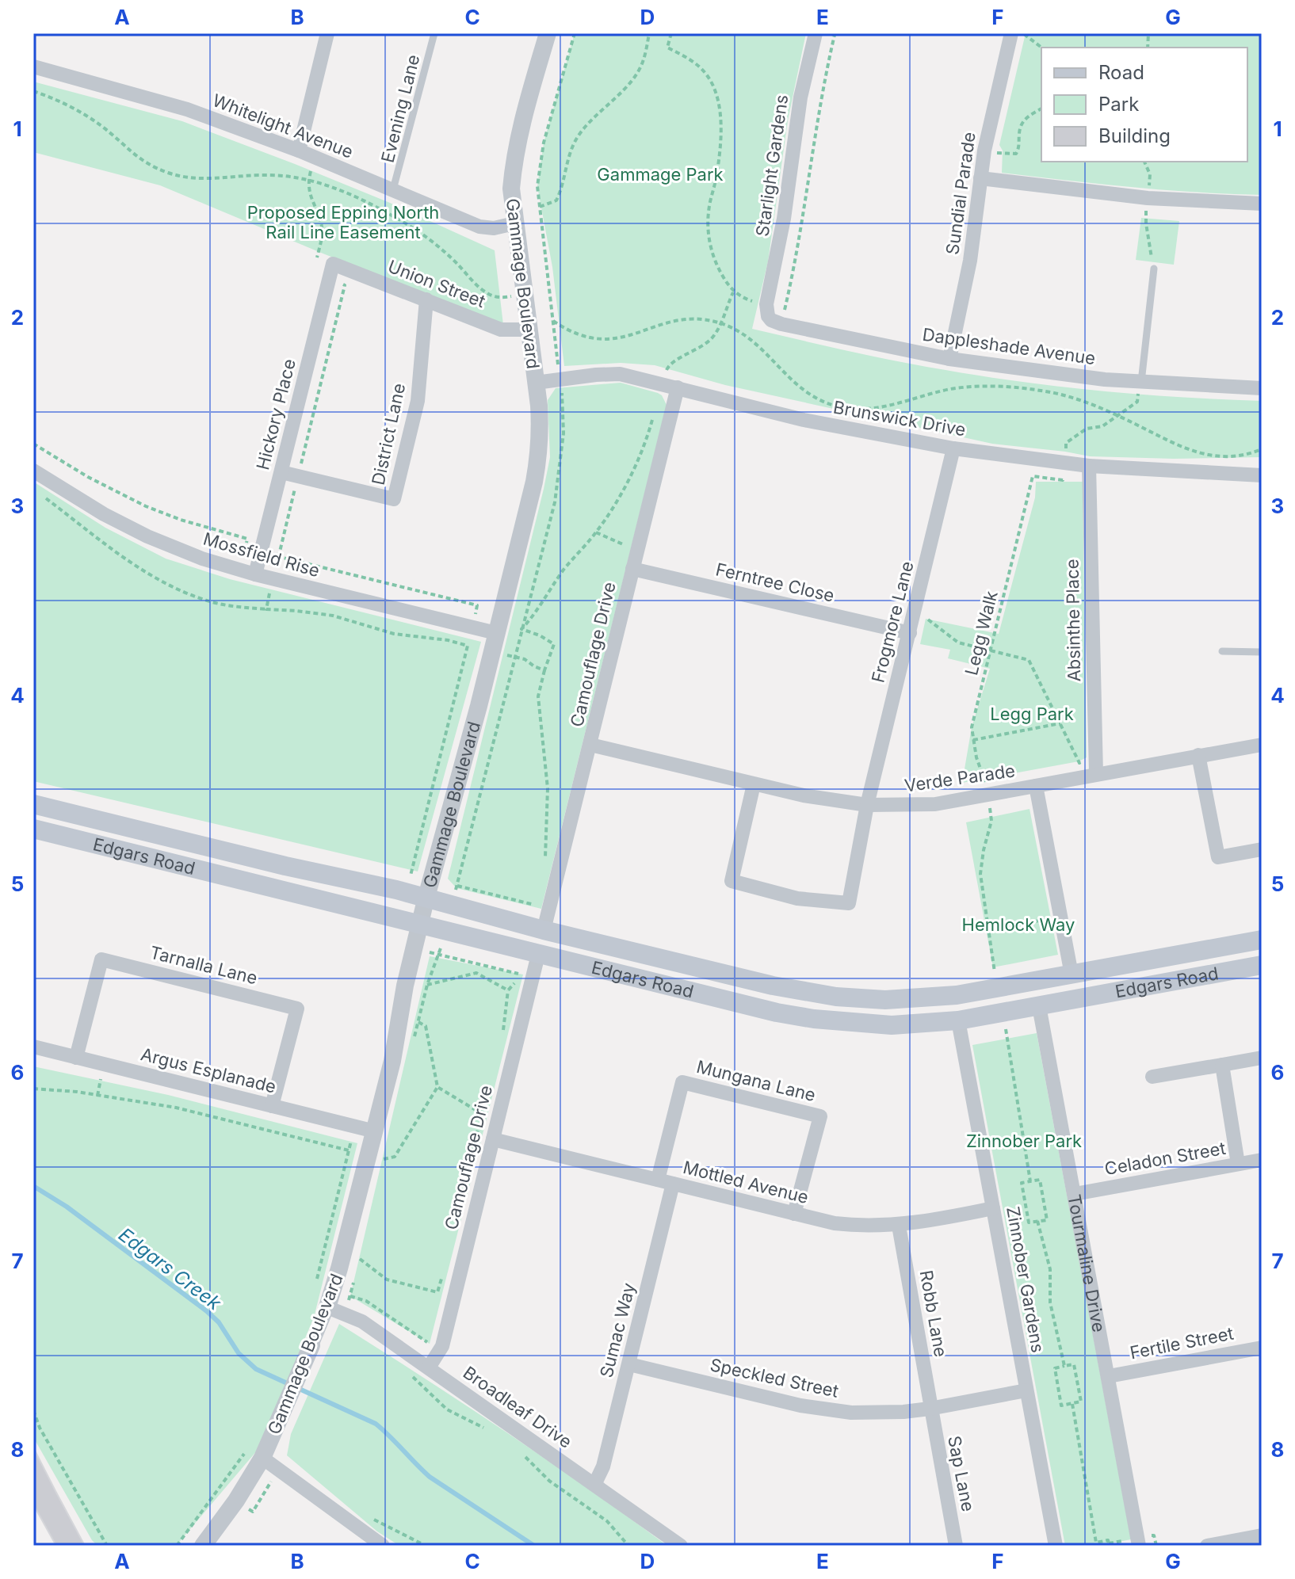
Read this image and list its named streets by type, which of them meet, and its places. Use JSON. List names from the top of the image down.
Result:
{
  "streets": {
    "main road": ["Edgars Road"],
    "street": [
      "Whitelight Avenue",
      "Starlight Gardens",
      "Sundial Parade",
      "Union Street",
      "Gammage Boulevard",
      "Dappleshade Avenue",
      "Hickory Place",
      "Brunswick Drive",
      "District Lane",
      "Mossfield Rise",
      "Ferntree Close",
      "Absinthe Place",
      "Frogmore Lane",
      "Camouflage Drive",
      "Verde Parade",
      "Tarnalla Lane",
      "Argus Esplanade",
      "Mungana Lane",
      "Celadon Street",
      "Mottled Avenue",
      "Tourmaline Drive",
      "Zinnober Gardens",
      "Robb Lane",
      "Sumac Way",
      "Fertile Street",
      "Speckled Street",
      "Broadleaf Drive",
      "Sap Lane"
    ],
    "lane": ["Evening Lane"],
    "path": ["Legg Walk"]
  },
  "crossings": [
    ["Evening Lane", "Whitelight Avenue"],
    ["Whitelight Avenue", "Gammage Boulevard"],
    ["Starlight Gardens", "Dappleshade Avenue"],
    ["Sundial Parade", "Dappleshade Avenue"],
    ["Union Street", "Gammage Boulevard"],
    ["Union Street", "Hickory Place"],
    ["Union Street", "District Lane"],
    ["Gammage Boulevard", "Brunswick Drive"],
    ["Gammage Boulevard", "Mossfield Rise"],
    ["Gammage Boulevard", "Edgars Road"],
    ["Gammage Boulevard", "Argus Esplanade"],
    ["Gammage Boulevard", "Broadleaf Drive"],
    ["Hickory Place", "District Lane"],
    ["Hickory Place", "Mossfield Rise"],
    ["Brunswick Drive", "Absinthe Place"],
    ["Brunswick Drive", "Frogmore Lane"],
    ["Brunswick Drive", "Camouflage Drive"],
    ["Ferntree Close", "Frogmore Lane"],
    ["Ferntree Close", "Camouflage Drive"],
    ["Absinthe Place", "Verde Parade"],
    ["Frogmore Lane", "Verde Parade"],
    ["Legg Walk", "Verde Parade"],
    ["Legg Walk", "Edgars Road"],
    ["Camouflage Drive", "Verde Parade"],
    ["Camouflage Drive", "Edgars Road"],
    ["Camouflage Drive", "Mottled Avenue"],
    ["Camouflage Drive", "Broadleaf Drive"],
    ["Edgars Road", "Tourmaline Drive"],
    ["Edgars Road", "Zinnober Gardens"],
    ["Tarnalla Lane", "Argus Esplanade"],
    ["Mungana Lane", "Mottled Avenue"],
    ["Celadon Street", "Tourmaline Drive"],
    ["Mottled Avenue", "Zinnober Gardens"],
    ["Mottled Avenue", "Robb Lane"],
    ["Mottled Avenue", "Sumac Way"],
    ["Tourmaline Drive", "Fertile Street"],
    ["Zinnober Gardens", "Speckled Street"],
    ["Robb Lane", "Speckled Street"],
    ["Robb Lane", "Sap Lane"],
    ["Sumac Way", "Speckled Street"],
    ["Sumac Way", "Broadleaf Drive"],
    ["Speckled Street", "Sap Lane"]
  ],
  "water": ["Edgars Creek"],
  "parks": [
    "Gammage Park",
    "Proposed Epping North Rail Line Easement",
    "Legg Park",
    "Hemlock Way",
    "Zinnober Park"
  ],
  "legend": ["Road", "Park", "Building"],
  "grid": {
    "columns": [
      "A",
      "B",
      "C",
      "D",
      "E",
      "F",
      "G"
    ],
    "rows": [
      "1",
      "2",
      "3",
      "4",
      "5",
      "6",
      "7",
      "8"
    ]
  }
}
